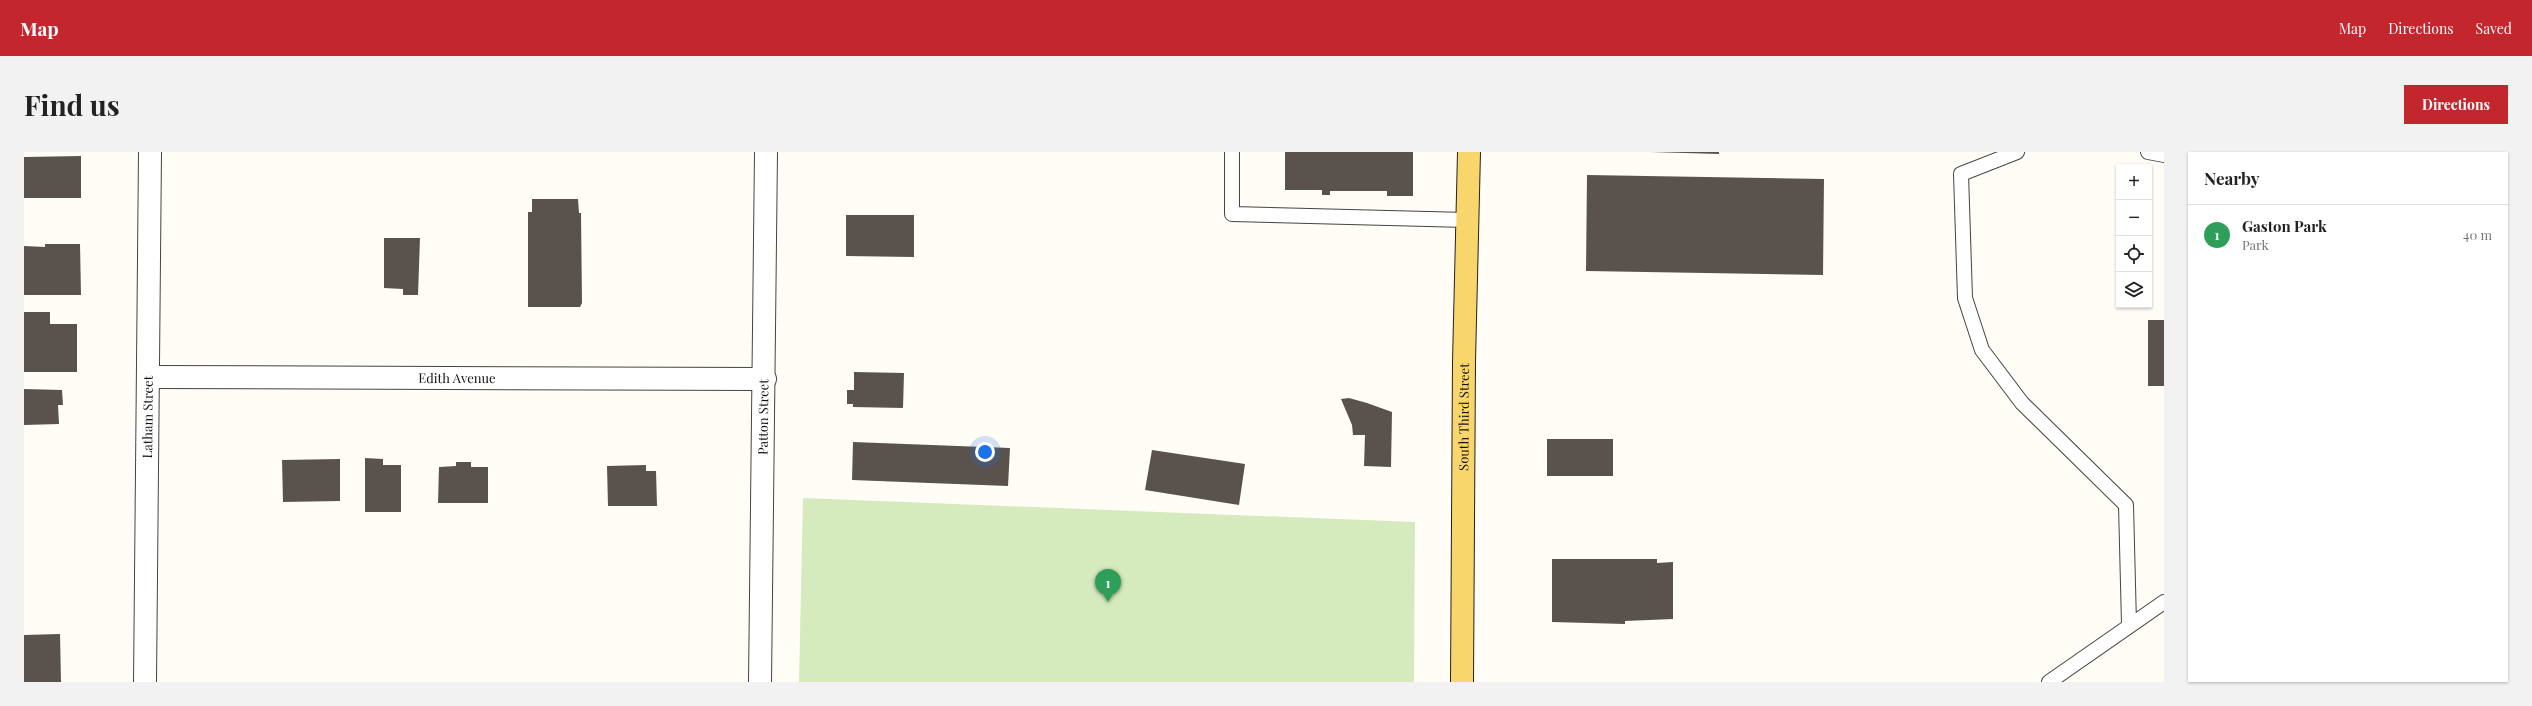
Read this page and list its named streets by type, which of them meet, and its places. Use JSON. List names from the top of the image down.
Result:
{
  "streets": {
    "main road": ["South Third Street"],
    "street": ["Edith Avenue", "Latham Street", "Patton Street"]
  },
  "crossings": [
    ["Edith Avenue", "Latham Street"],
    ["Edith Avenue", "Patton Street"]
  ],
  "page": {
    "header": "Map",
    "nav": ["Map", "Directions", "Saved"],
    "buttons": "Directions",
    "title": "Find us",
    "heading": "Nearby",
    "map_buttons": ["+", "−"],
    "list": [
      {
        "mark": "1",
        "name": "Gaston Park",
        "note": "Park",
        "value": "40 m"
      }
    ],
    "pins": "1"
  }
}
